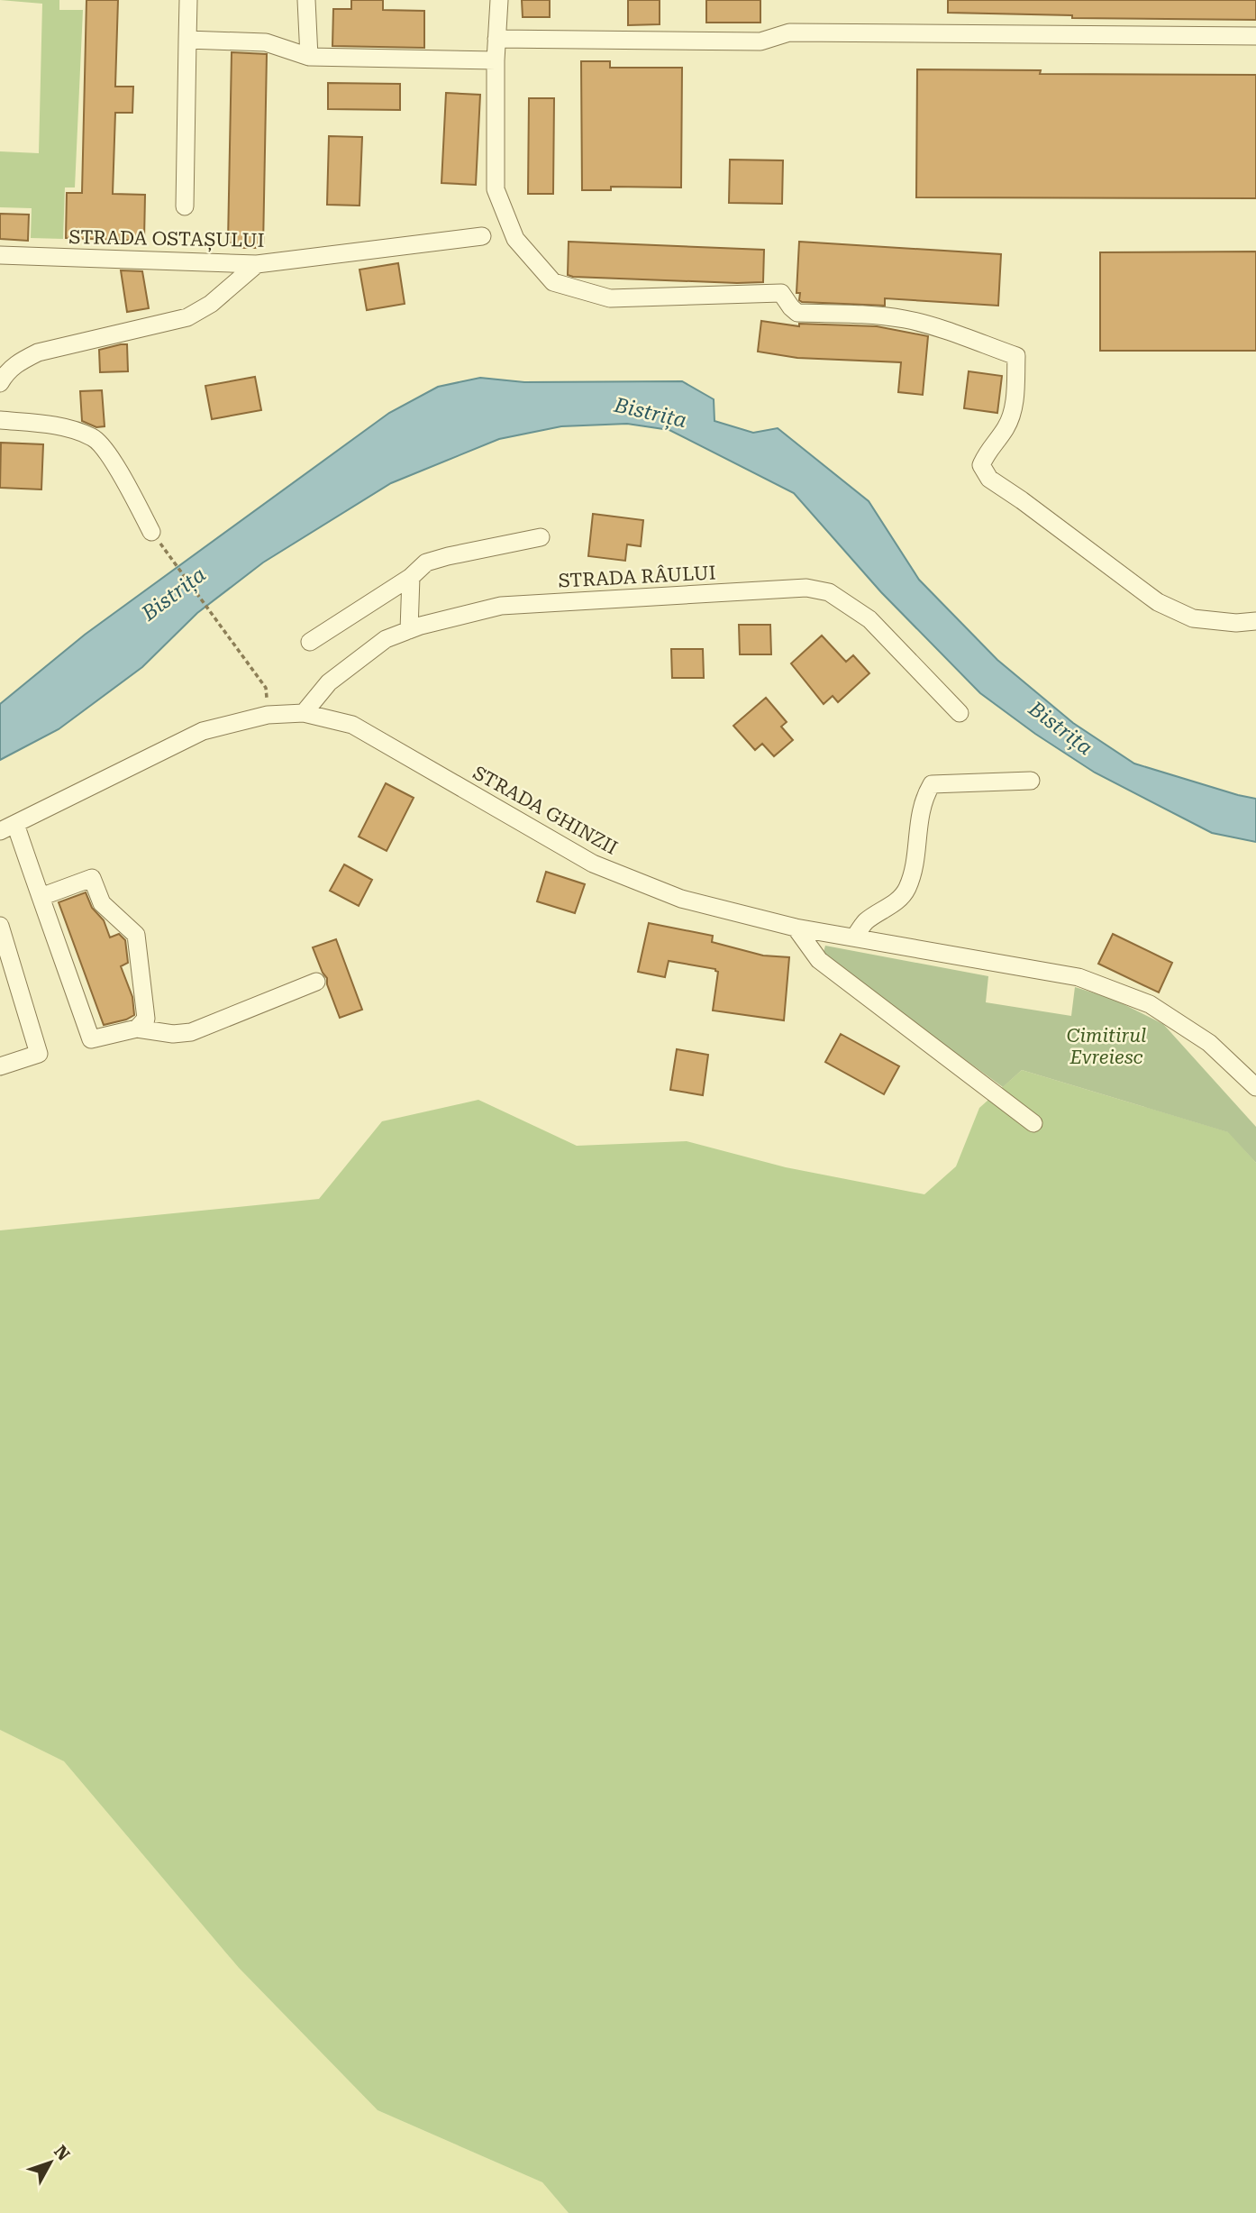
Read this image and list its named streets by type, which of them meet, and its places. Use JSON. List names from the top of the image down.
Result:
{
  "streets": {
    "street": ["STRADA OSTAȘULUI", "STRADA RÂULUI", "STRADA GHINZII"]
  },
  "crossings": [
    ["STRADA RÂULUI", "STRADA GHINZII"]
  ],
  "water": ["Bistrița"],
  "parks": ["Cimitirul Evreiesc"],
  "north": "top right"
}
